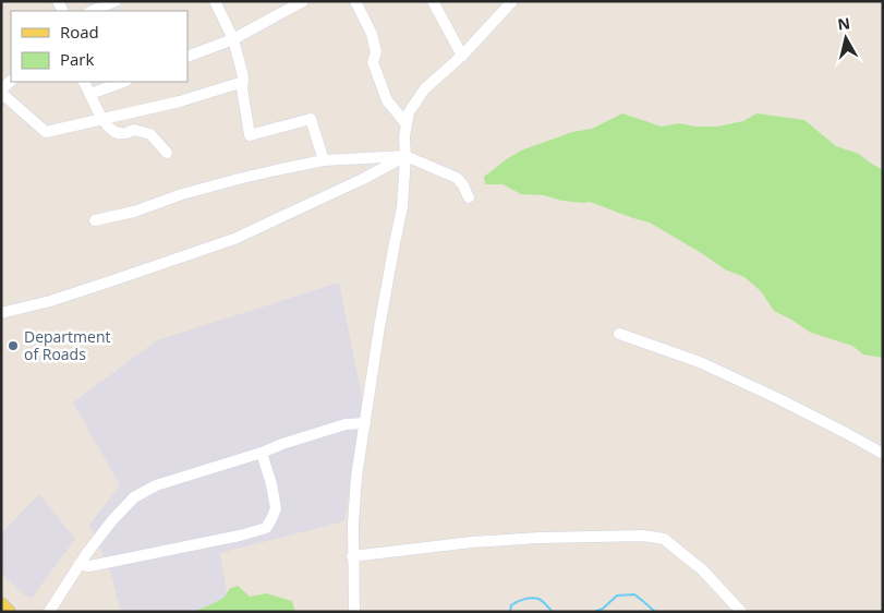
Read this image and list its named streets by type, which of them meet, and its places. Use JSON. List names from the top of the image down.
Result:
{
  "places": ["Department of Roads"],
  "legend": ["Road", "Park"],
  "north": "top"
}
